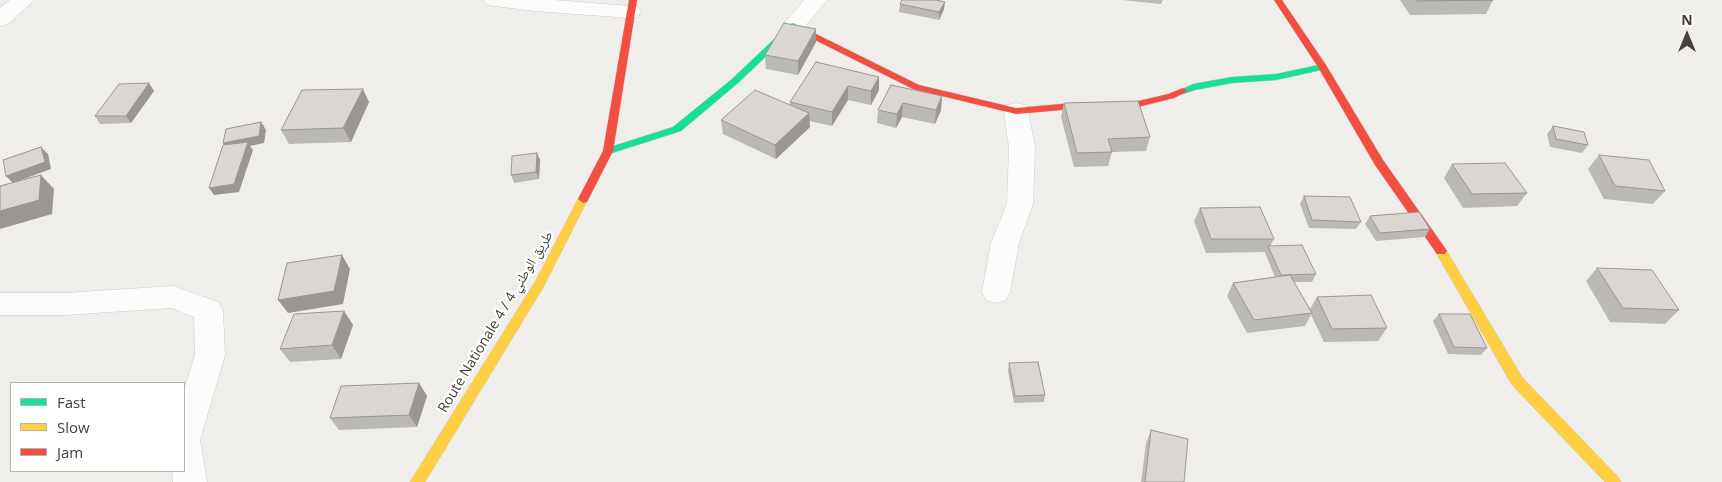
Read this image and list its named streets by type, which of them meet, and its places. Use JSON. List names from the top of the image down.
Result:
{
  "streets": {
    "street": ["Route Nationale 4 / طريق الوطني 4"]
  },
  "legend": ["Fast", "Slow", "Jam"],
  "north": "top"
}
